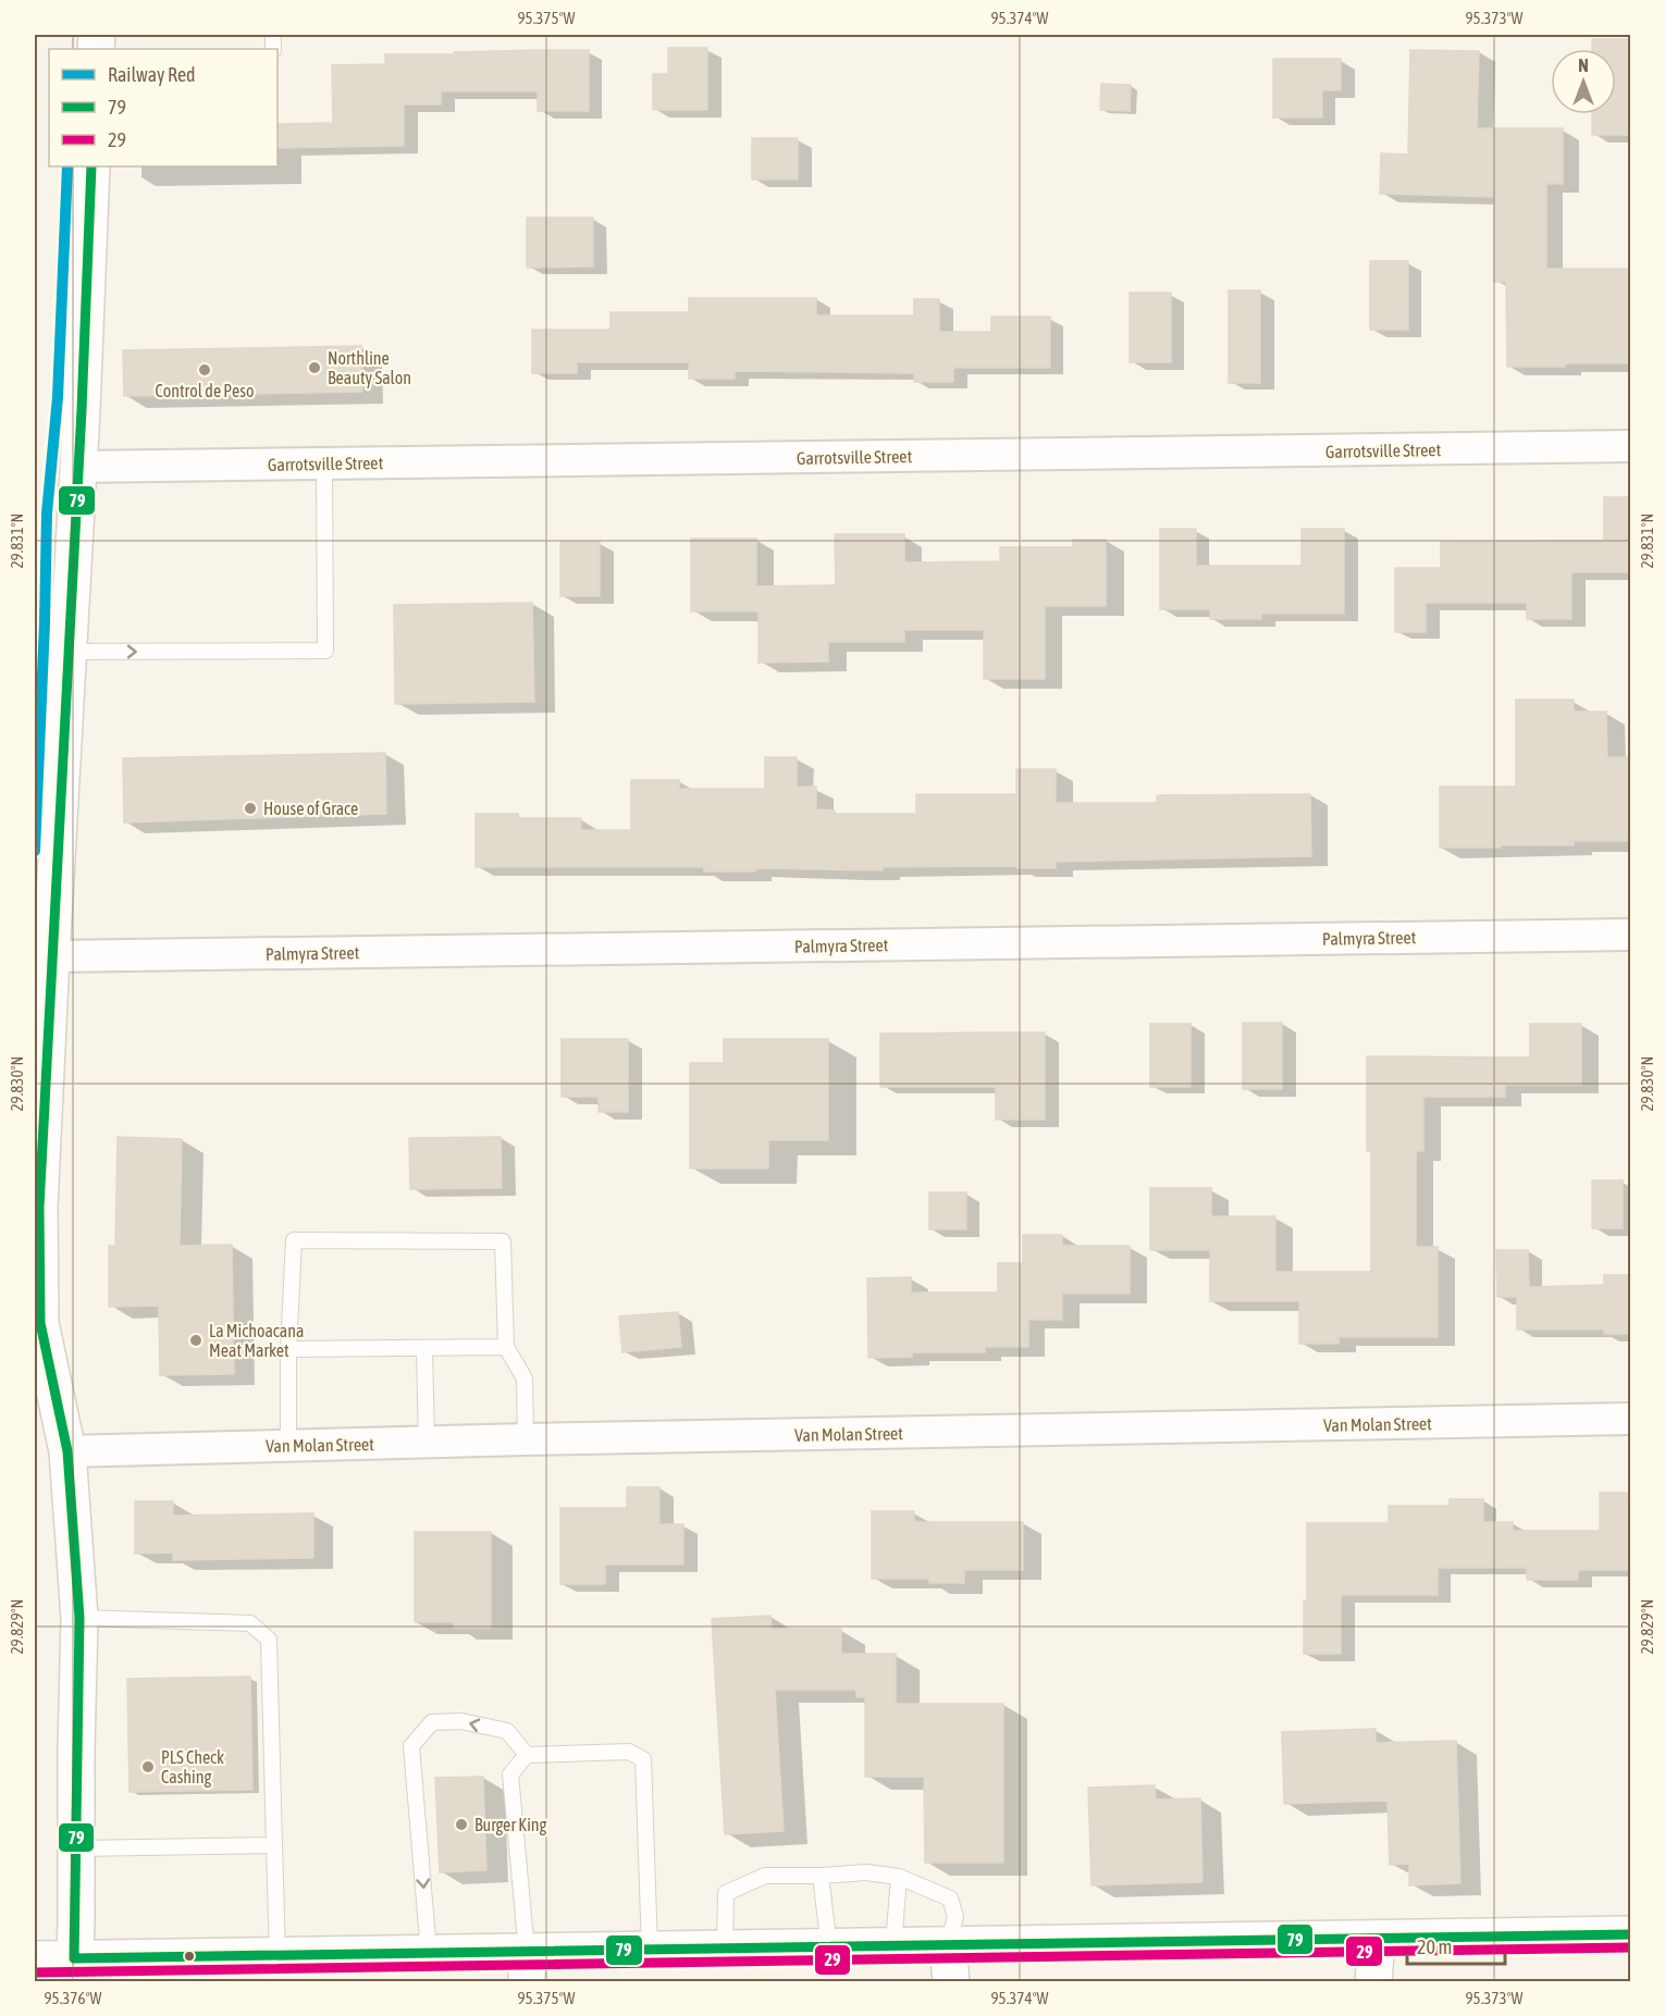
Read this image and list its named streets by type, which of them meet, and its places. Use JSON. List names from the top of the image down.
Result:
{
  "streets": {
    "street": ["Garrotsville Street", "Palmyra Street", "Van Molan Street"]
  },
  "places": [
    "Northline Beauty Salon",
    "Control de Peso",
    "House of Grace",
    "La Michoacana Meat Market",
    "PLS Check Cashing",
    "Burger King"
  ],
  "lines": ["rail line Red", "transit line 79", "transit line 29"],
  "legend": ["Railway Red", "79", "29"],
  "scale_bar": "20 m",
  "north": "top",
  "coordinates": [
    "95.375°W",
    "95.374°W",
    "95.373°W",
    "29.831°N",
    "29.830°N",
    "29.829°N",
    "95.376°W"
  ]
}
